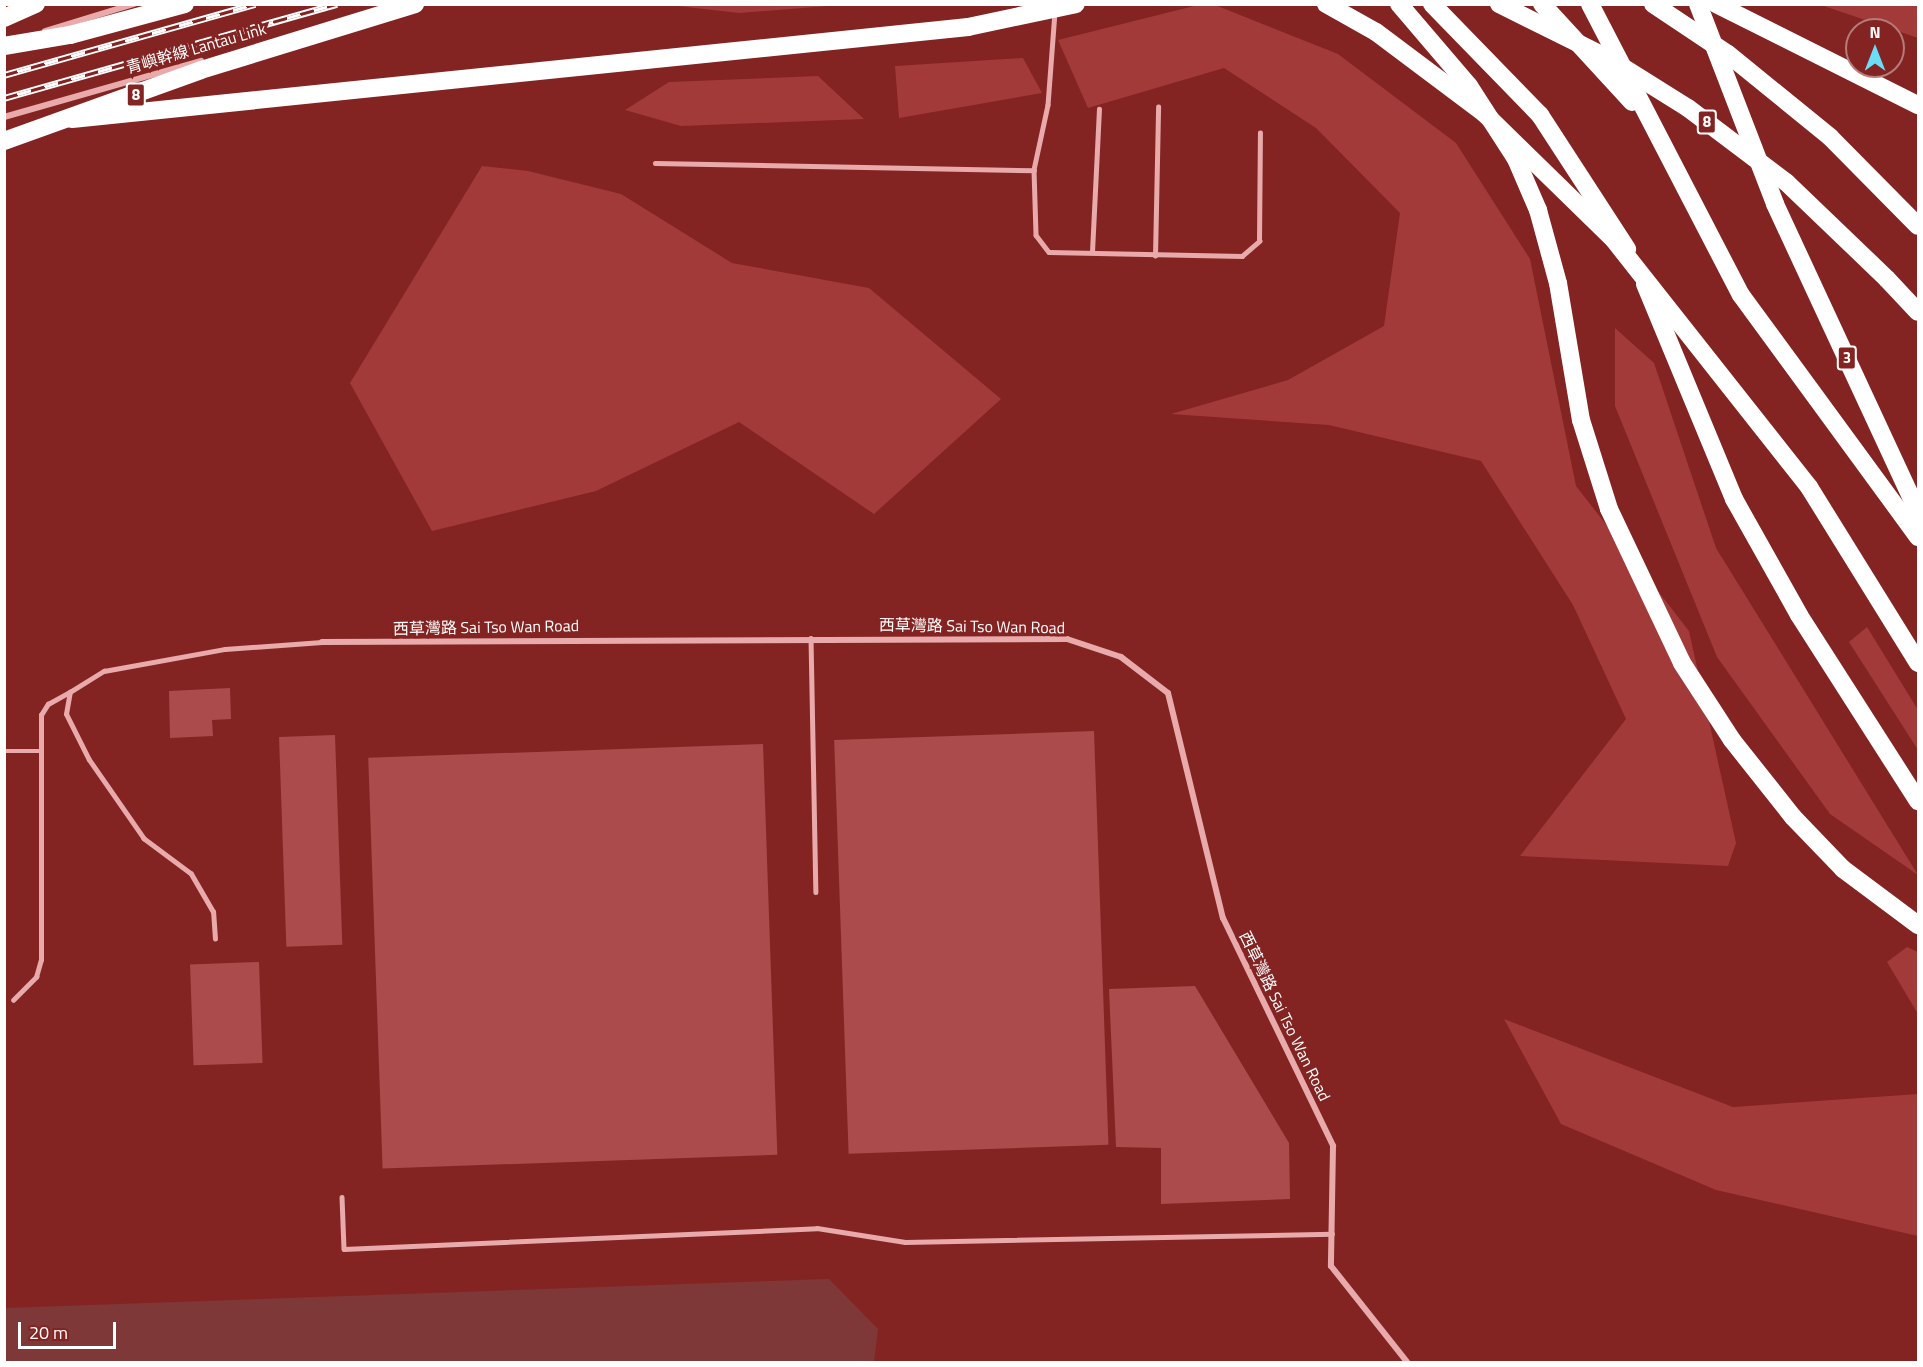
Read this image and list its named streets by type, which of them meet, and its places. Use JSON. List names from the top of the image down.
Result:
{
  "streets": {
    "highway": ["8", "3"],
    "street": ["青嶼幹線 Lantau Link", "西草灣路 Sai Tso Wan Road"]
  },
  "scale_bar": "20 m",
  "north": "top"
}
